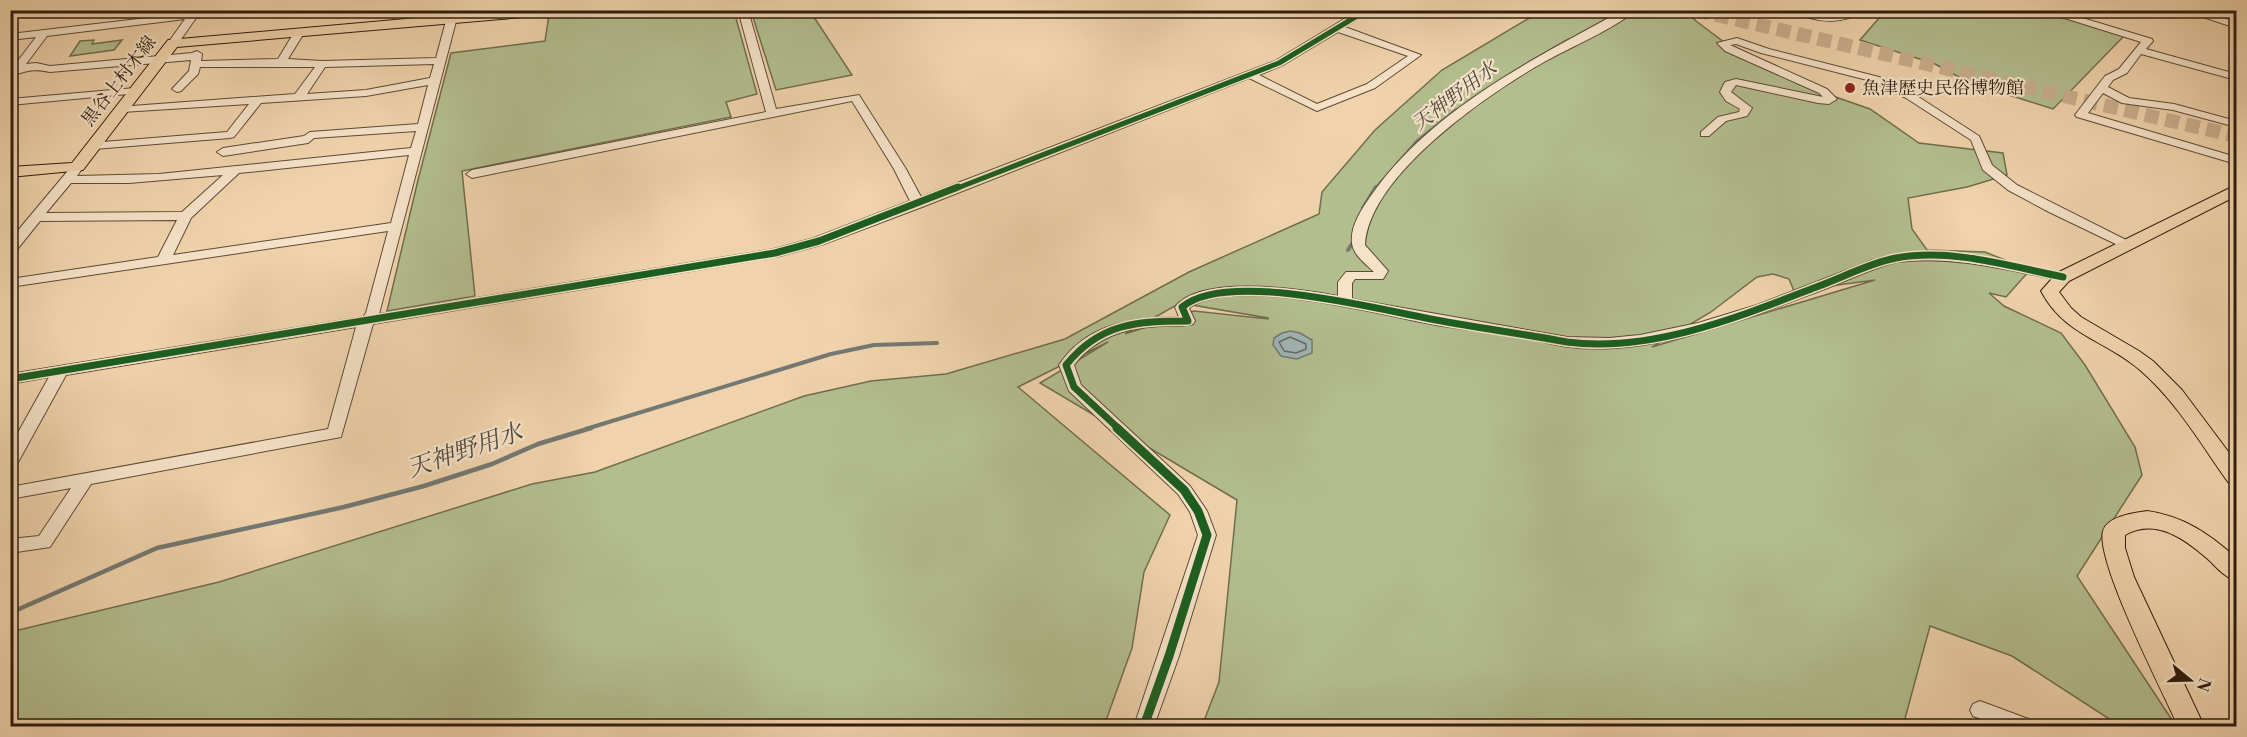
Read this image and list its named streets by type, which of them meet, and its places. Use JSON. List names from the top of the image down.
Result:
{
  "streets": {
    "main road": ["黒谷上村木線"]
  },
  "water": ["天神野用水"],
  "places": ["魚津歴史民俗博物館"],
  "north": "right"
}
